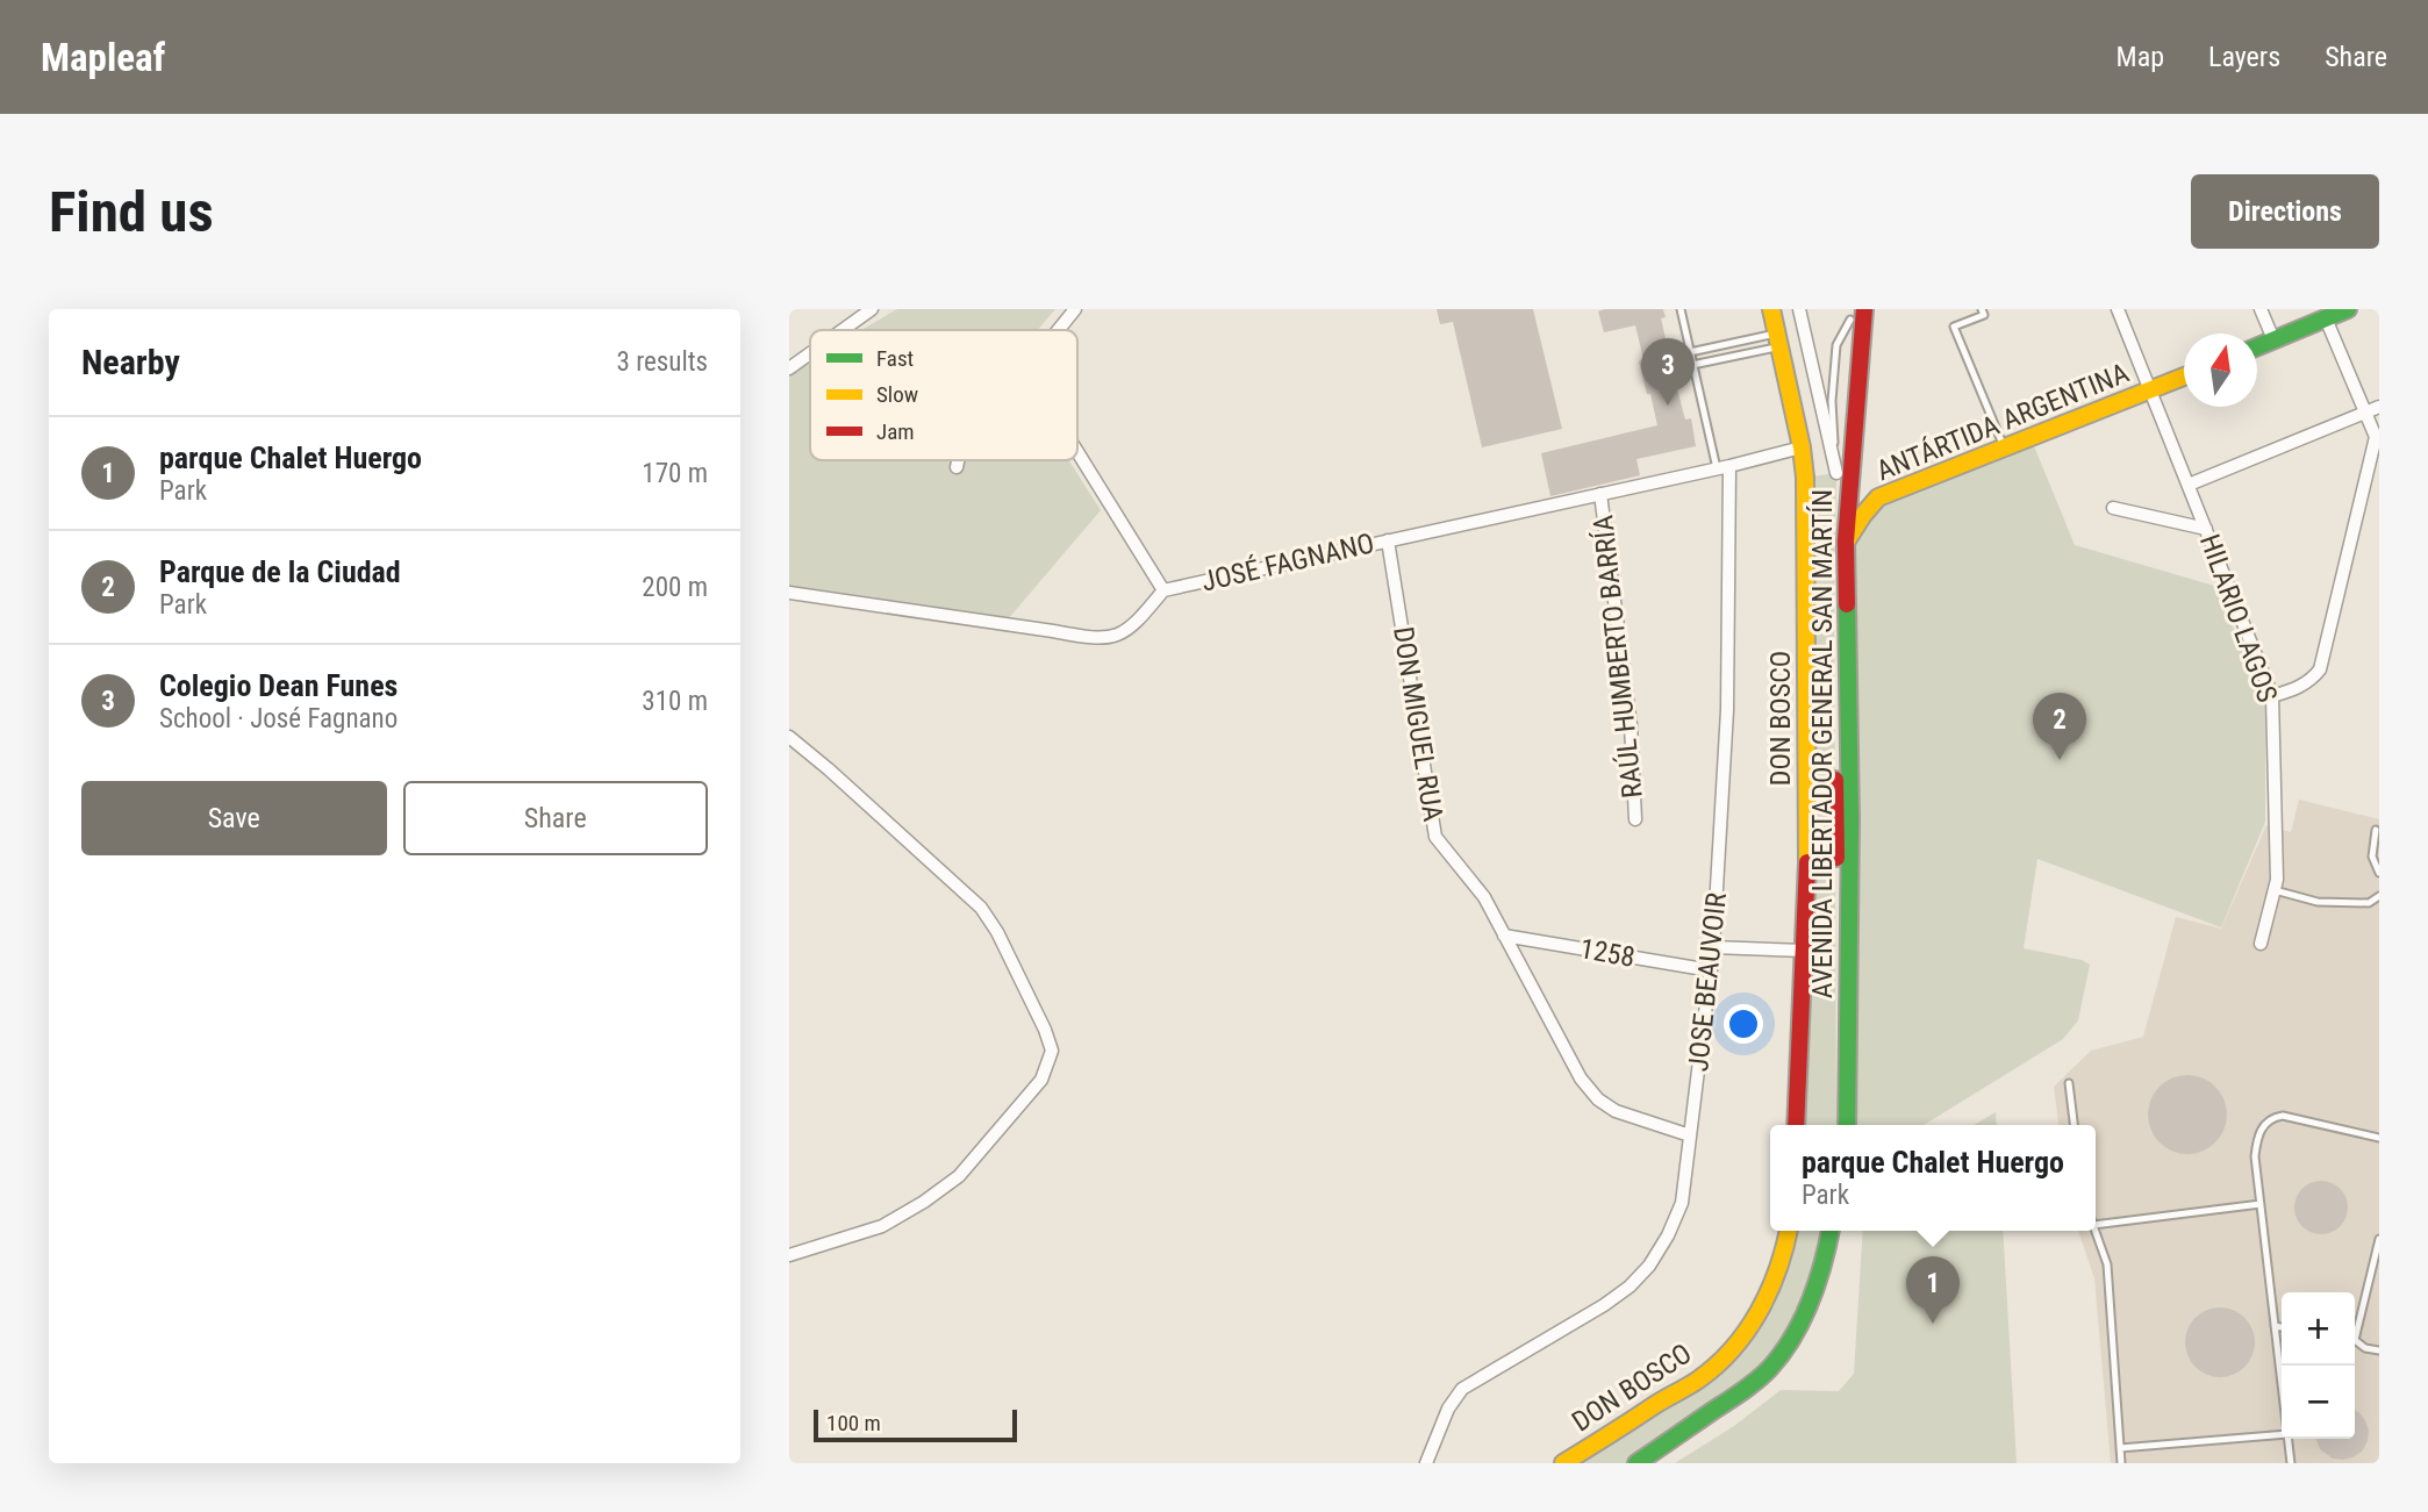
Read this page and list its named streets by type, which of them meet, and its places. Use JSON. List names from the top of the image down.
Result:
{
  "streets": {
    "main road": ["ANTÁRTIDA ARGENTINA", "DON BOSCO", "AVENIDA LIBERTADOR GENERAL SAN MARTÍN"],
    "street": [
      "JOSÉ FAGNANO",
      "HILARIO LAGOS",
      "RAÚL HUMBERTO BARRÍA",
      "DON MIGUEL RUA",
      "1258",
      "JOSE BEAUVOIR"
    ]
  },
  "crossings": [
    ["ANTÁRTIDA ARGENTINA", "HILARIO LAGOS"],
    ["ANTÁRTIDA ARGENTINA", "AVENIDA LIBERTADOR GENERAL SAN MARTÍN"],
    ["JOSÉ FAGNANO", "RAÚL HUMBERTO BARRÍA"],
    ["JOSÉ FAGNANO", "DON BOSCO"],
    ["JOSÉ FAGNANO", "DON MIGUEL RUA"],
    ["JOSÉ FAGNANO", "JOSE BEAUVOIR"],
    ["DON MIGUEL RUA", "1258"],
    ["DON MIGUEL RUA", "JOSE BEAUVOIR"],
    ["1258", "JOSE BEAUVOIR"]
  ],
  "legend": ["Fast", "Slow", "Jam"],
  "scale_bar": "100 m",
  "north": "top",
  "page": {
    "header": "Mapleaf",
    "nav": ["Map", "Layers", "Share"],
    "buttons": [
      "Directions",
      ["Save", "Share"]
    ],
    "title": "Find us",
    "heading": ["Nearby", "3 results"],
    "pins": ["3", "2", "1"],
    "list": [
      {
        "mark": "1",
        "name": "parque Chalet Huergo",
        "note": "Park",
        "value": "170 m"
      },
      {
        "mark": "2",
        "name": "Parque de la Ciudad",
        "note": "Park",
        "value": "200 m"
      },
      {
        "mark": "3",
        "name": "Colegio Dean Funes",
        "note": "School · José Fagnano",
        "value": "310 m"
      }
    ],
    "popup": ["parque Chalet Huergo", "Park"],
    "map_buttons": ["+", "−"],
    "scale": "100 m"
  }
}
